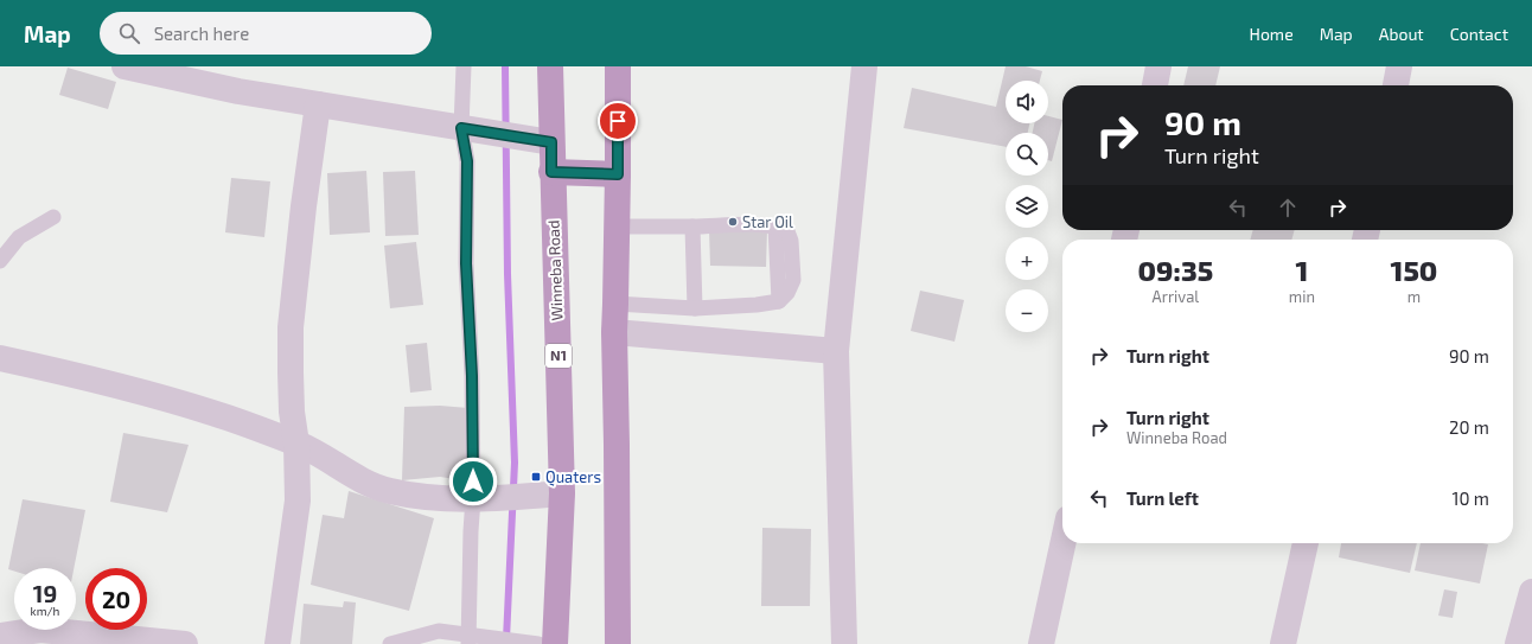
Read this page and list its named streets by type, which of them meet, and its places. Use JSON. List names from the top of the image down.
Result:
{
  "streets": {
    "highway": ["Winneba Road", "N1"]
  },
  "places": {
    "other": ["Star Oil"],
    "transit": ["Quaters"]
  },
  "page": {
    "header": "Map",
    "search": "Search here",
    "nav": [
      "Home",
      "Map",
      "About",
      "Contact"
    ],
    "map_buttons": ["+", "−"],
    "turn": ["90 m", "Turn right"],
    "eta": [
      "09:35",
      "Arrival",
      "1",
      "min",
      "150",
      "m"
    ],
    "list": [
      {
        "name": "Turn right",
        "value": "90 m"
      },
      {
        "name": "Turn right",
        "note": "Winneba Road",
        "value": "20 m"
      },
      {
        "name": "Turn left",
        "value": "10 m"
      }
    ],
    "speed": "19 km/h",
    "limit": "20"
  }
}
